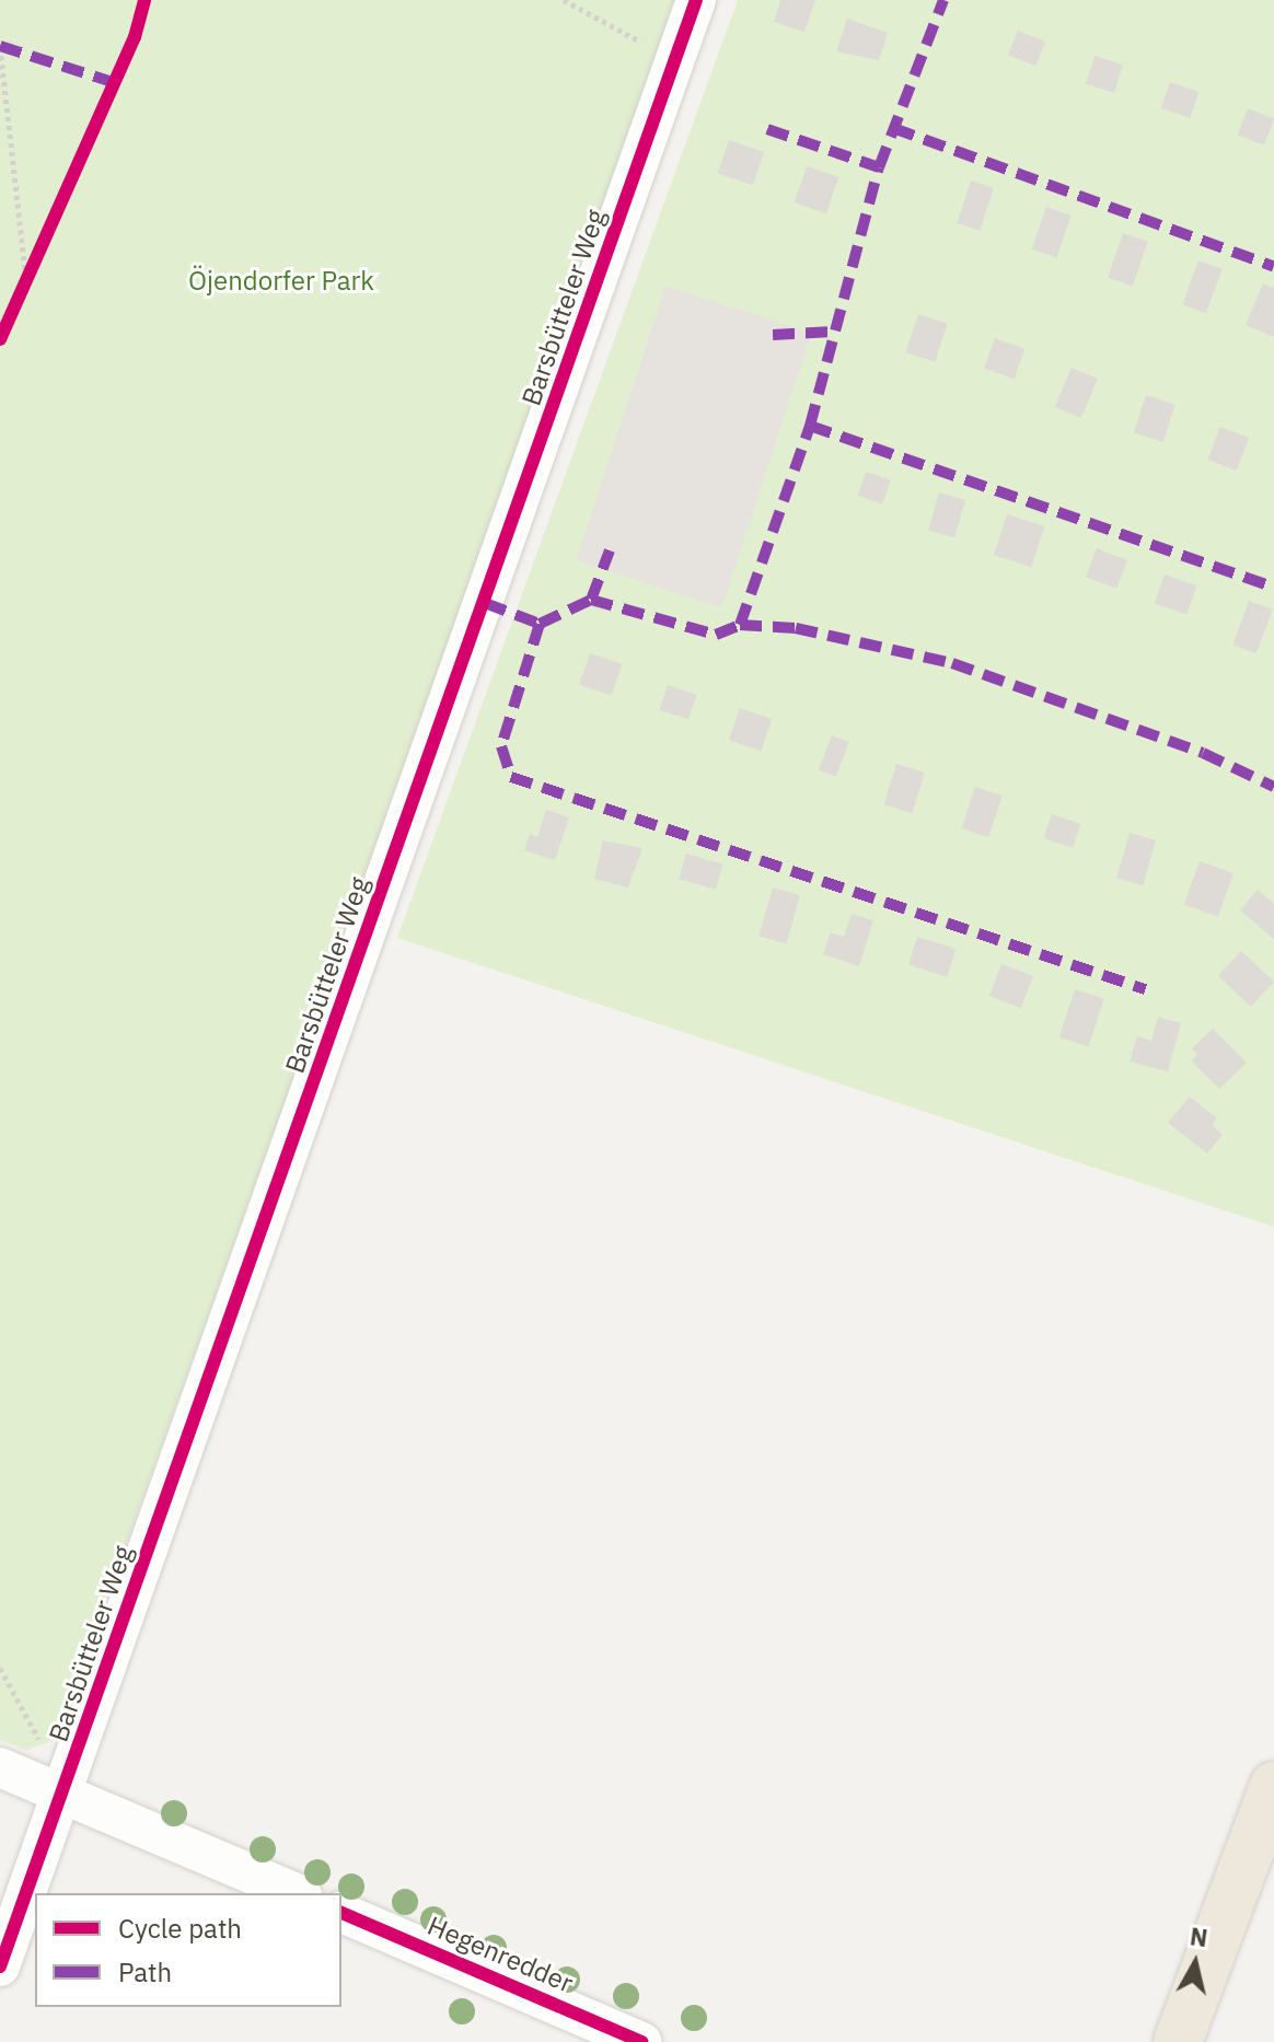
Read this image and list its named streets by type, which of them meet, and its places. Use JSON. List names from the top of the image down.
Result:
{
  "streets": {
    "street": ["Barsbütteler Weg", "Hegenredder"]
  },
  "parks": ["Öjendorfer Park"],
  "legend": ["Cycle path", "Path"],
  "north": "top"
}
